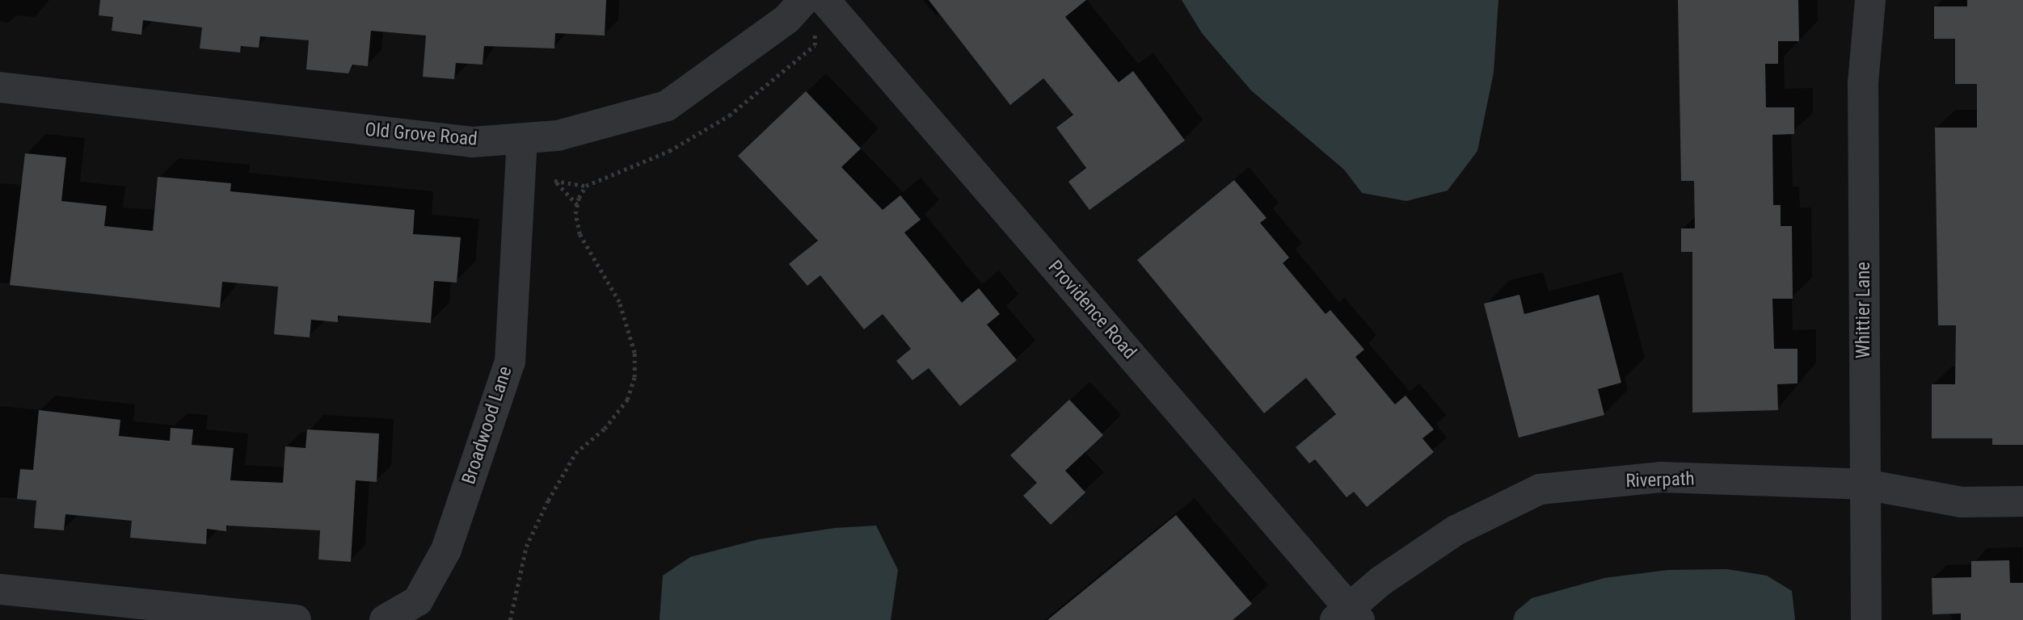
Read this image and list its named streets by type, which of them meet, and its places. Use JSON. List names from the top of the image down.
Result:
{
  "streets": {
    "street": [
      "Old Grove Road",
      "Providence Road",
      "Whittier Lane",
      "Broadwood Lane",
      "Riverpath"
    ]
  },
  "crossings": [
    ["Old Grove Road", "Providence Road"],
    ["Old Grove Road", "Broadwood Lane"],
    ["Providence Road", "Riverpath"],
    ["Whittier Lane", "Riverpath"]
  ]
}
